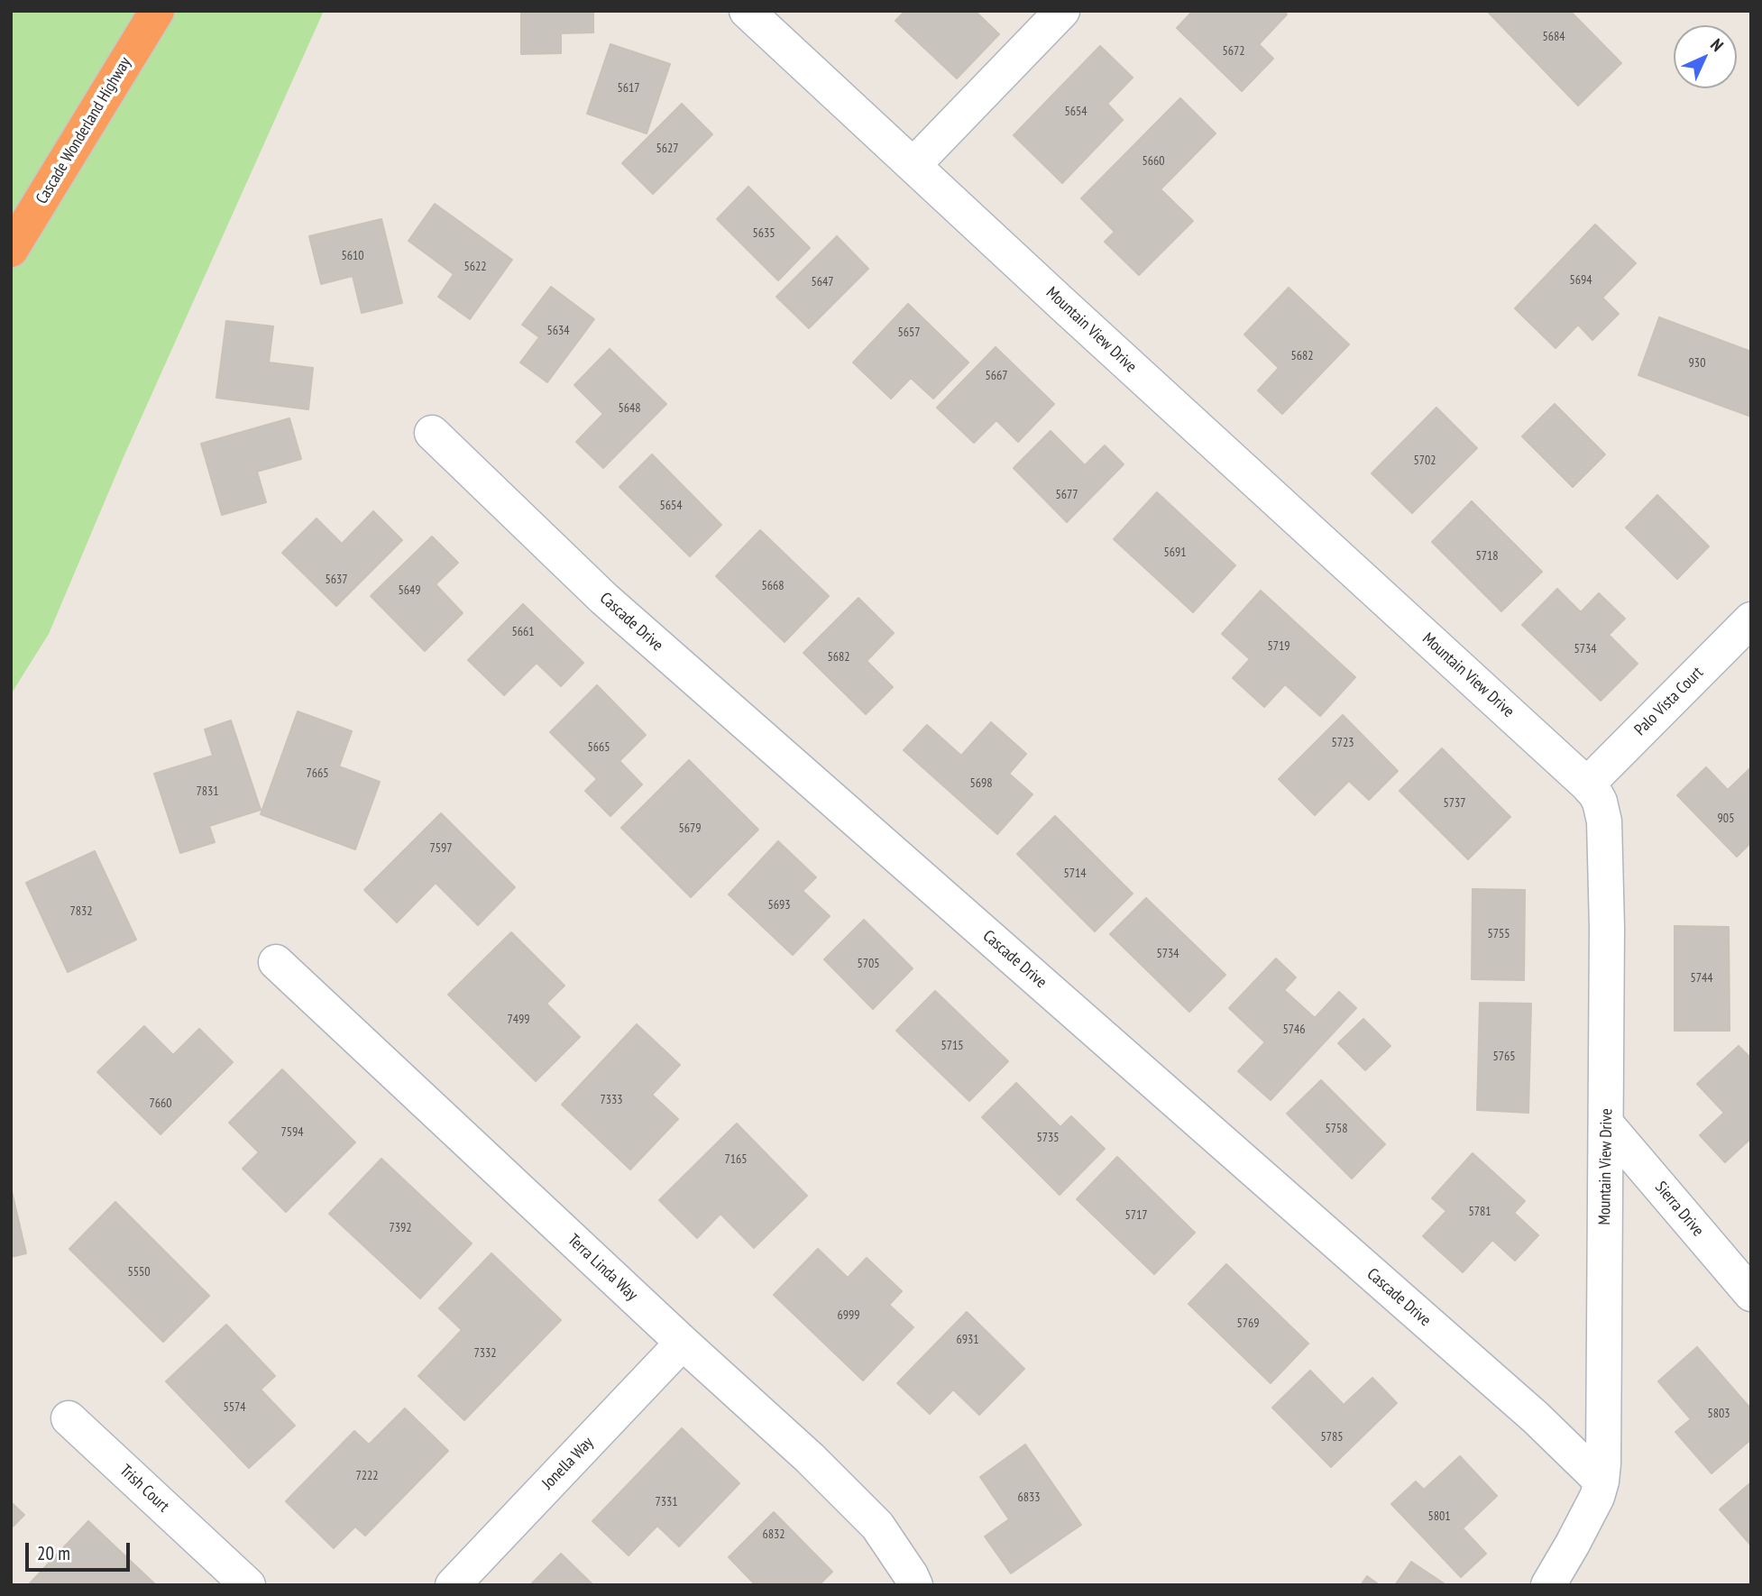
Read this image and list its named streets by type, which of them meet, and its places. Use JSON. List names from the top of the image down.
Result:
{
  "streets": {
    "highway": ["Cascade Wonderland Highway"],
    "street": [
      "Mountain View Drive",
      "Cascade Drive",
      "Palo Vista Court",
      "Sierra Drive",
      "Terra Linda Way",
      "Jonella Way",
      "Trish Court"
    ]
  },
  "crossings": [
    ["Mountain View Drive", "Cascade Drive"],
    ["Mountain View Drive", "Palo Vista Court"],
    ["Mountain View Drive", "Sierra Drive"],
    ["Terra Linda Way", "Jonella Way"]
  ],
  "house_numbers": [
    "5684",
    "5672",
    "5617",
    "5654",
    "5627",
    "5660",
    "5635",
    "5610",
    "5622",
    "5694",
    "5647",
    "5634",
    "5657",
    "5682",
    "930",
    "5667",
    "5648",
    "5702",
    "5677",
    "5654",
    "5691",
    "5718",
    "5637",
    "5668",
    "5649",
    "5661",
    "5719",
    "5734",
    "5682",
    "5723",
    "5665",
    "7665",
    "5698",
    "7831",
    "5737",
    "905",
    "5679",
    "7597",
    "5714",
    "5693",
    "7832",
    "5755",
    "5734",
    "5705",
    "5744",
    "7499",
    "5746",
    "5715",
    "5765",
    "7333",
    "7660",
    "5758",
    "7594",
    "5735",
    "7165",
    "5781",
    "5717",
    "7392",
    "5550",
    "6999",
    "5769",
    "6931",
    "7332",
    "5574",
    "5803",
    "5785",
    "7222",
    "6833",
    "7331",
    "5801",
    "6832"
  ],
  "scale_bar": "20 m",
  "north": "top right"
}
